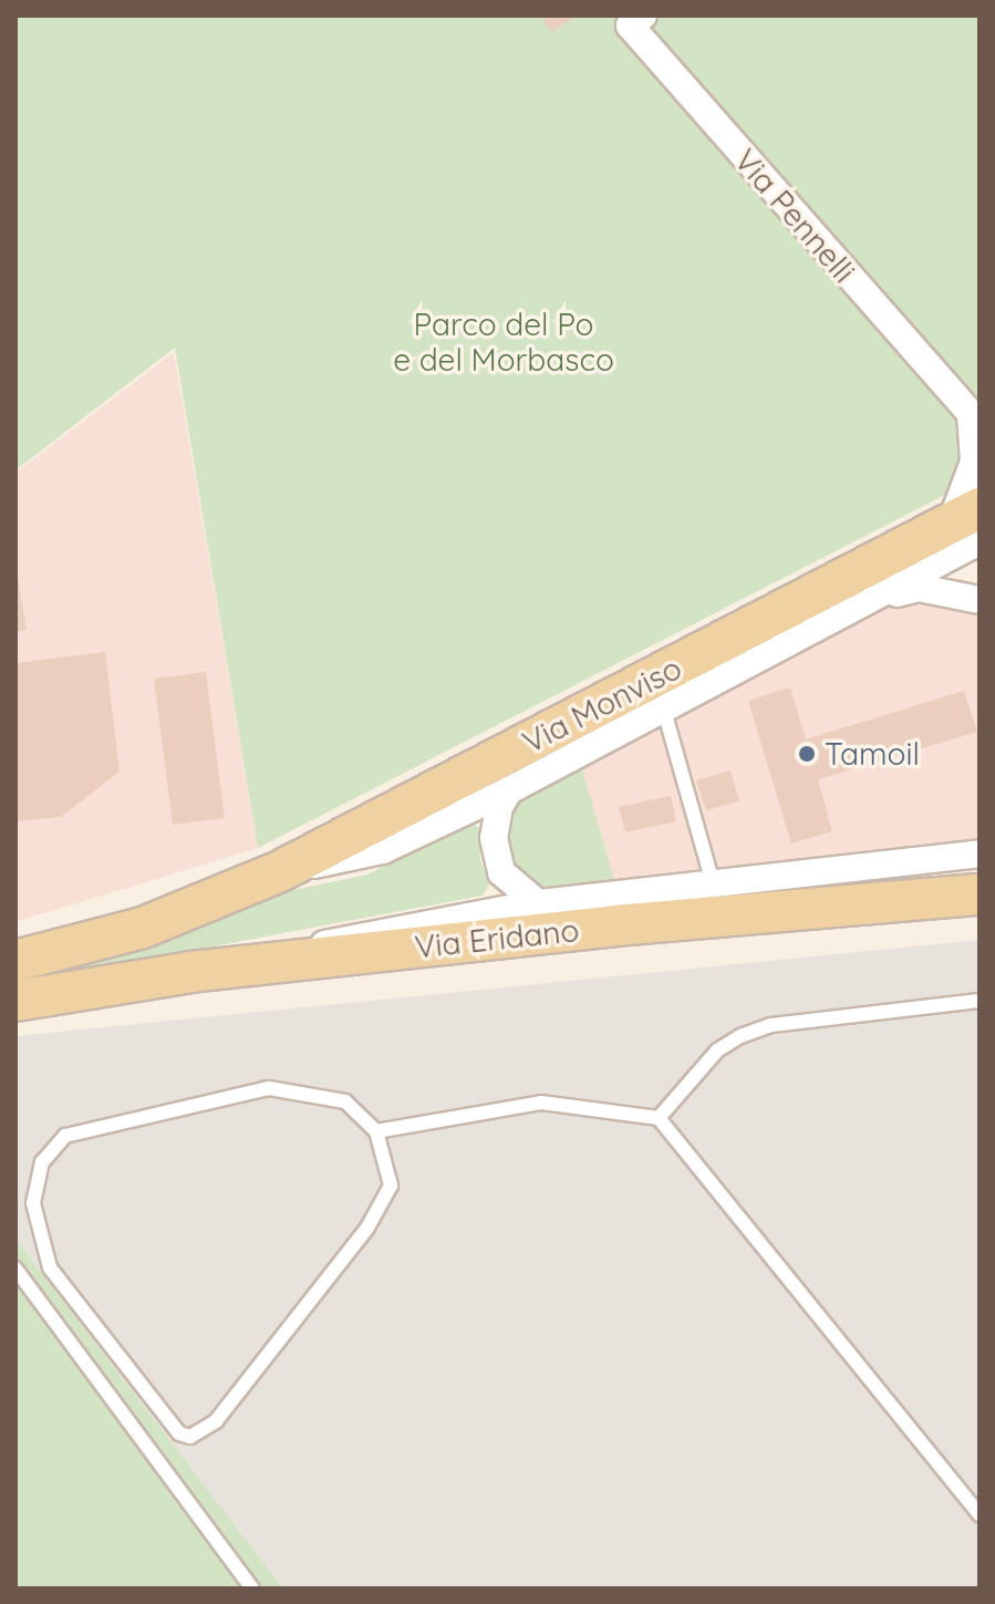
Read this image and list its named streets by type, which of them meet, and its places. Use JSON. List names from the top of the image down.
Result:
{
  "streets": {
    "main road": ["Via Monviso", "Via Eridano"],
    "street": ["Via Pennelli"]
  },
  "crossings": [
    ["Via Pennelli", "Via Monviso"]
  ],
  "parks": ["Parco del Po e del Morbasco"],
  "places": ["Tamoil"]
}
